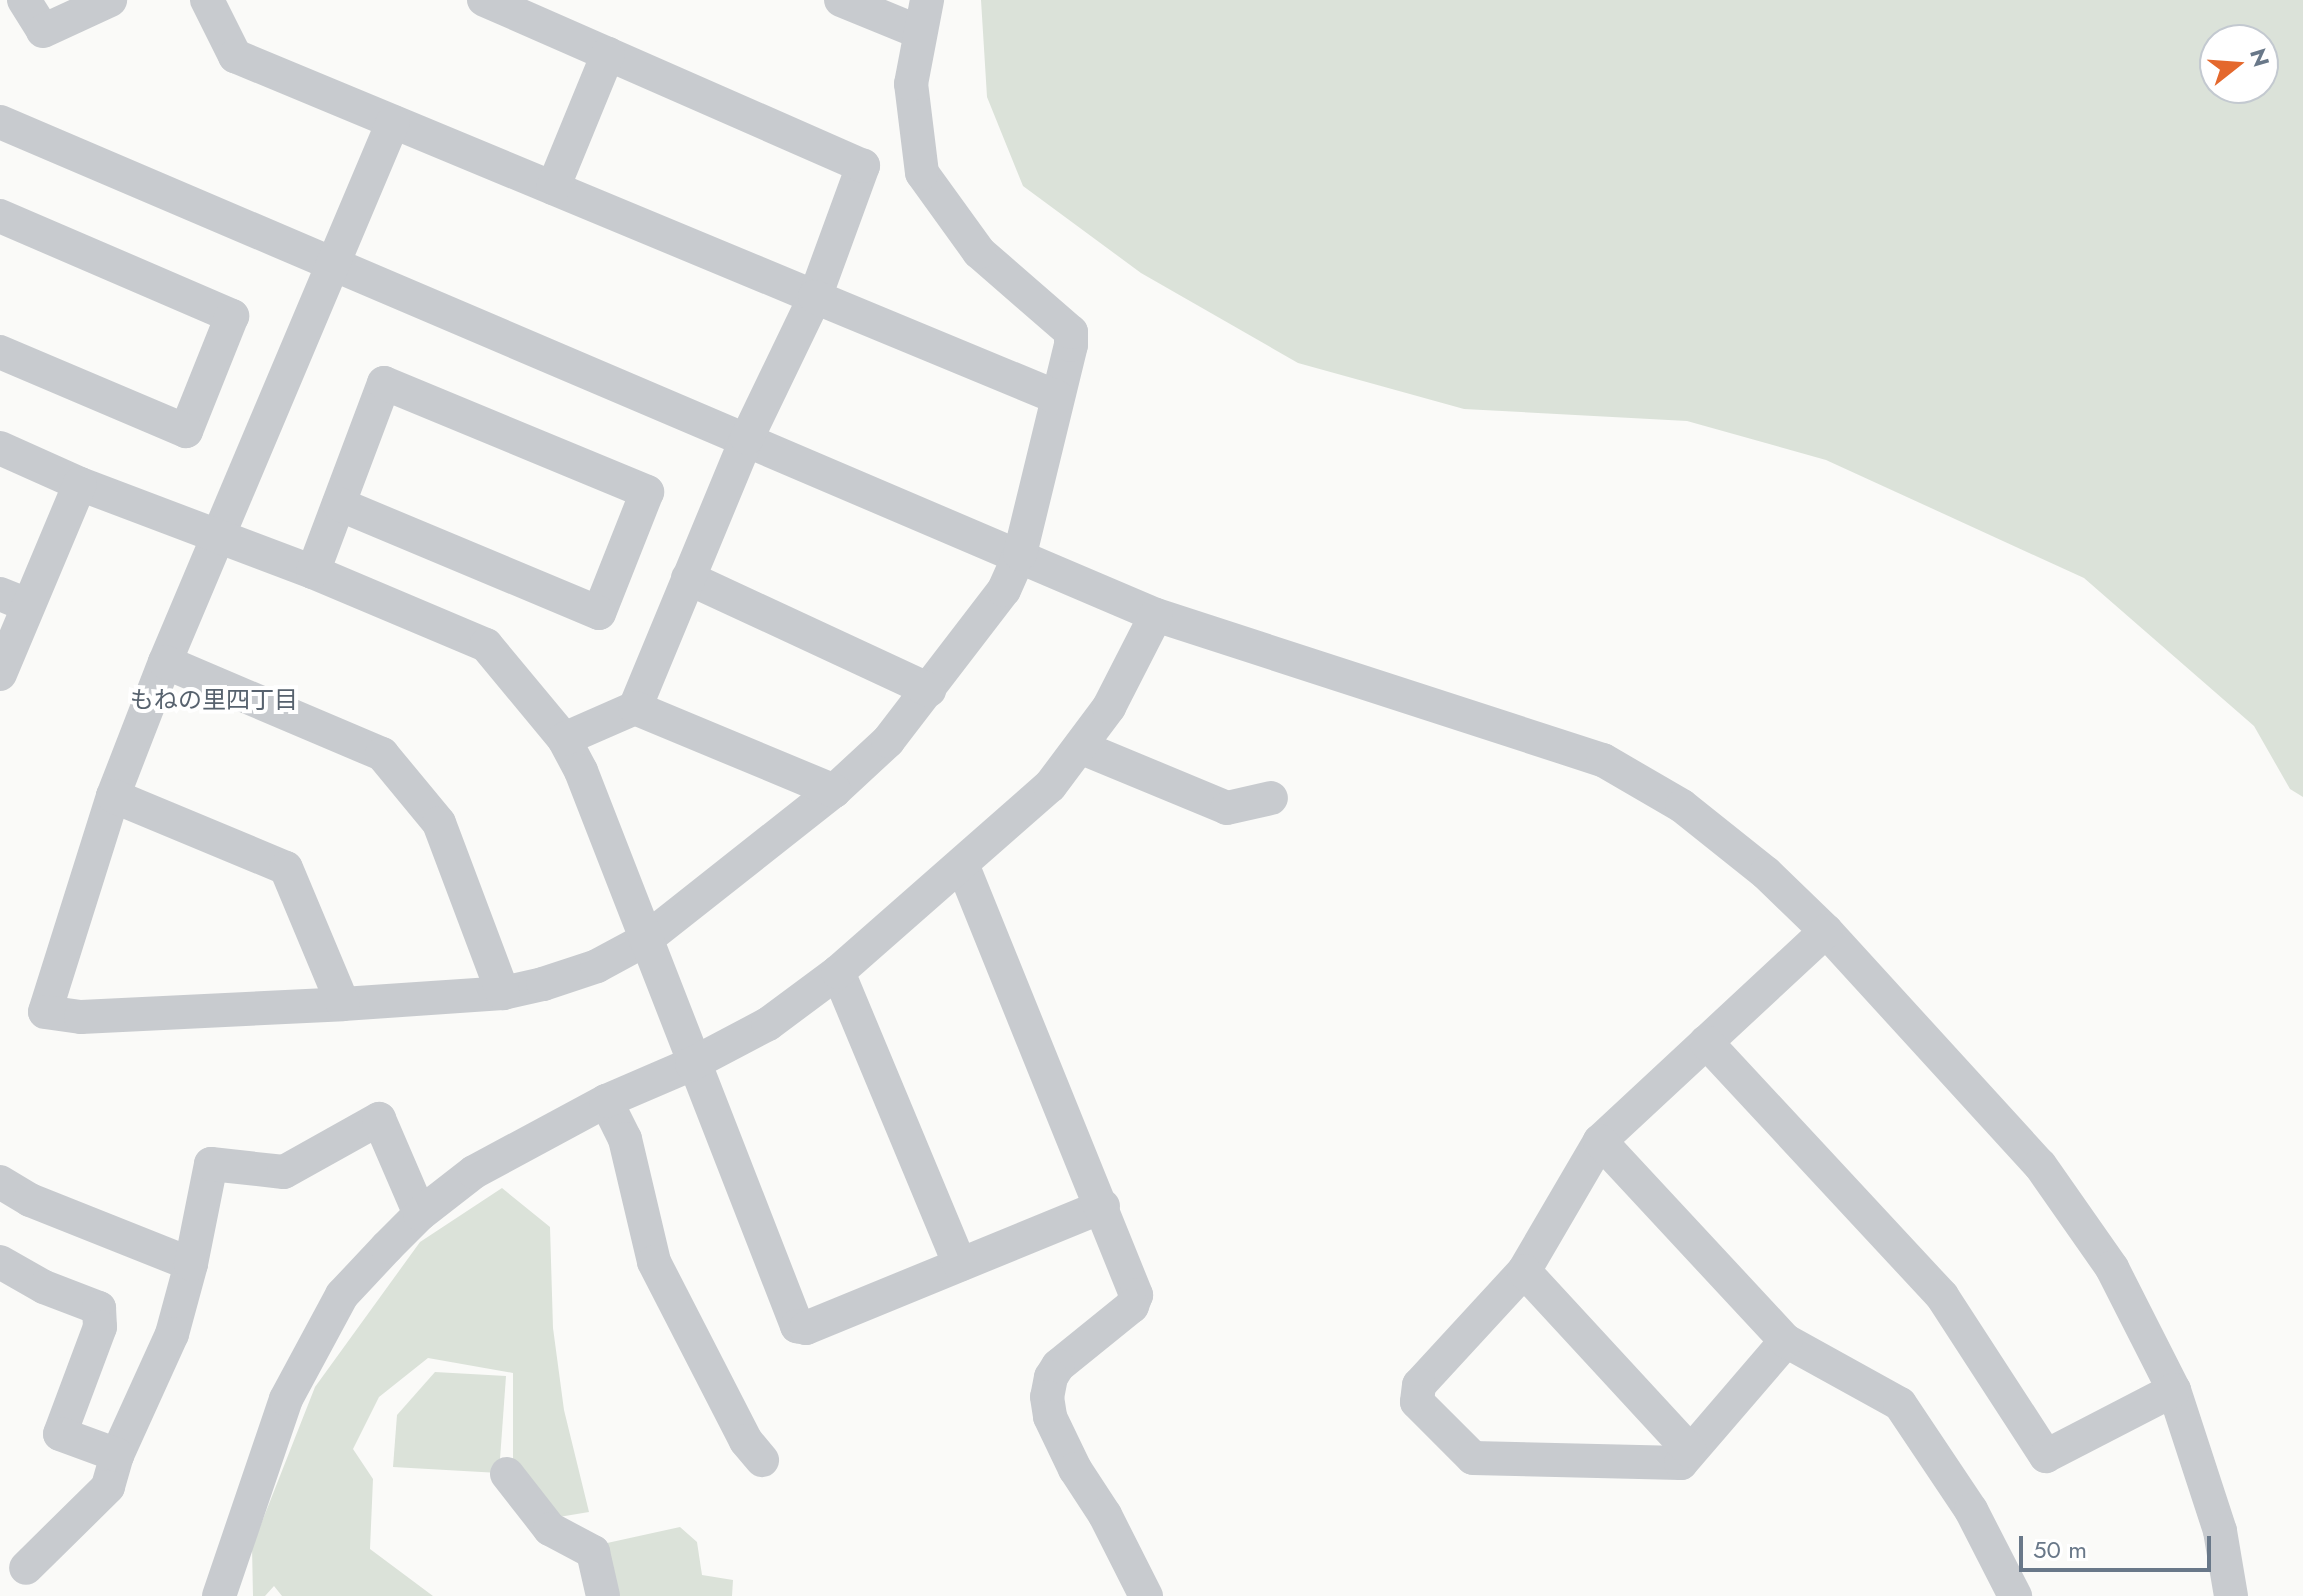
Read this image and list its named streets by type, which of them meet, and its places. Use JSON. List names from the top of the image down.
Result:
{
  "districts": ["もねの里四丁目"],
  "scale_bar": "50 m",
  "north": "right"
}
